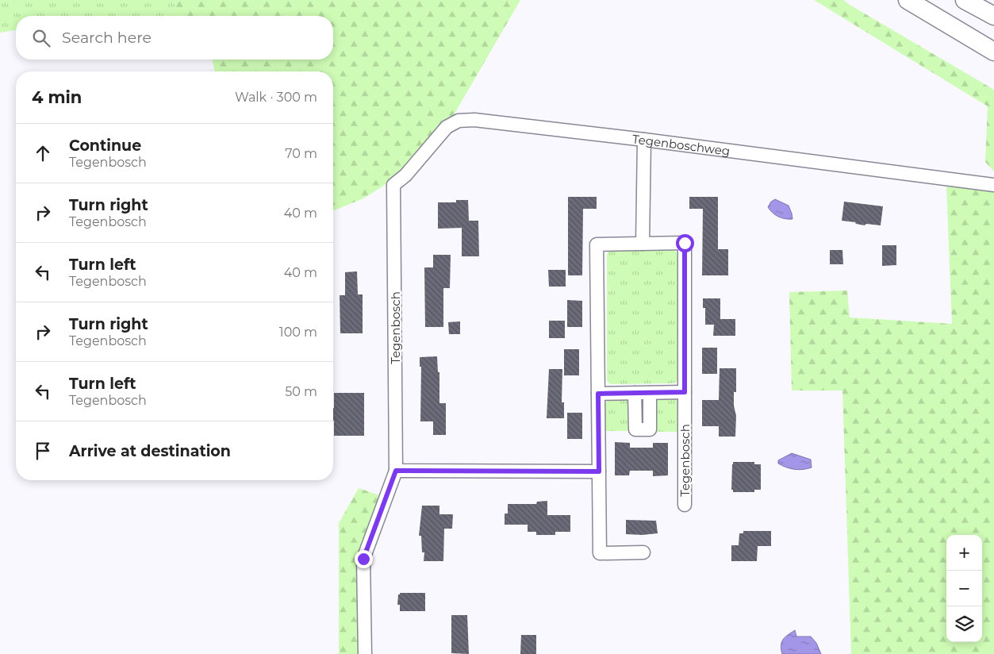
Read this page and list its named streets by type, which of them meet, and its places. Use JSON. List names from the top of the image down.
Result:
{
  "streets": {
    "street": ["Tegenboschweg", "Tegenbosch"]
  },
  "crossings": [
    ["Tegenboschweg", "Tegenbosch"]
  ],
  "page": {
    "search": "Search here",
    "heading": ["4 min", "Walk · 300 m"],
    "list": [
      ["Continue", "Tegenbosch", "70 m"],
      ["Turn right", "Tegenbosch", "40 m"],
      ["Turn left", "Tegenbosch", "40 m"],
      ["Turn right", "Tegenbosch", "100 m"],
      ["Turn left", "Tegenbosch", "50 m"],
      "Arrive at destination"
    ],
    "map_buttons": ["+", "−"]
  }
}
